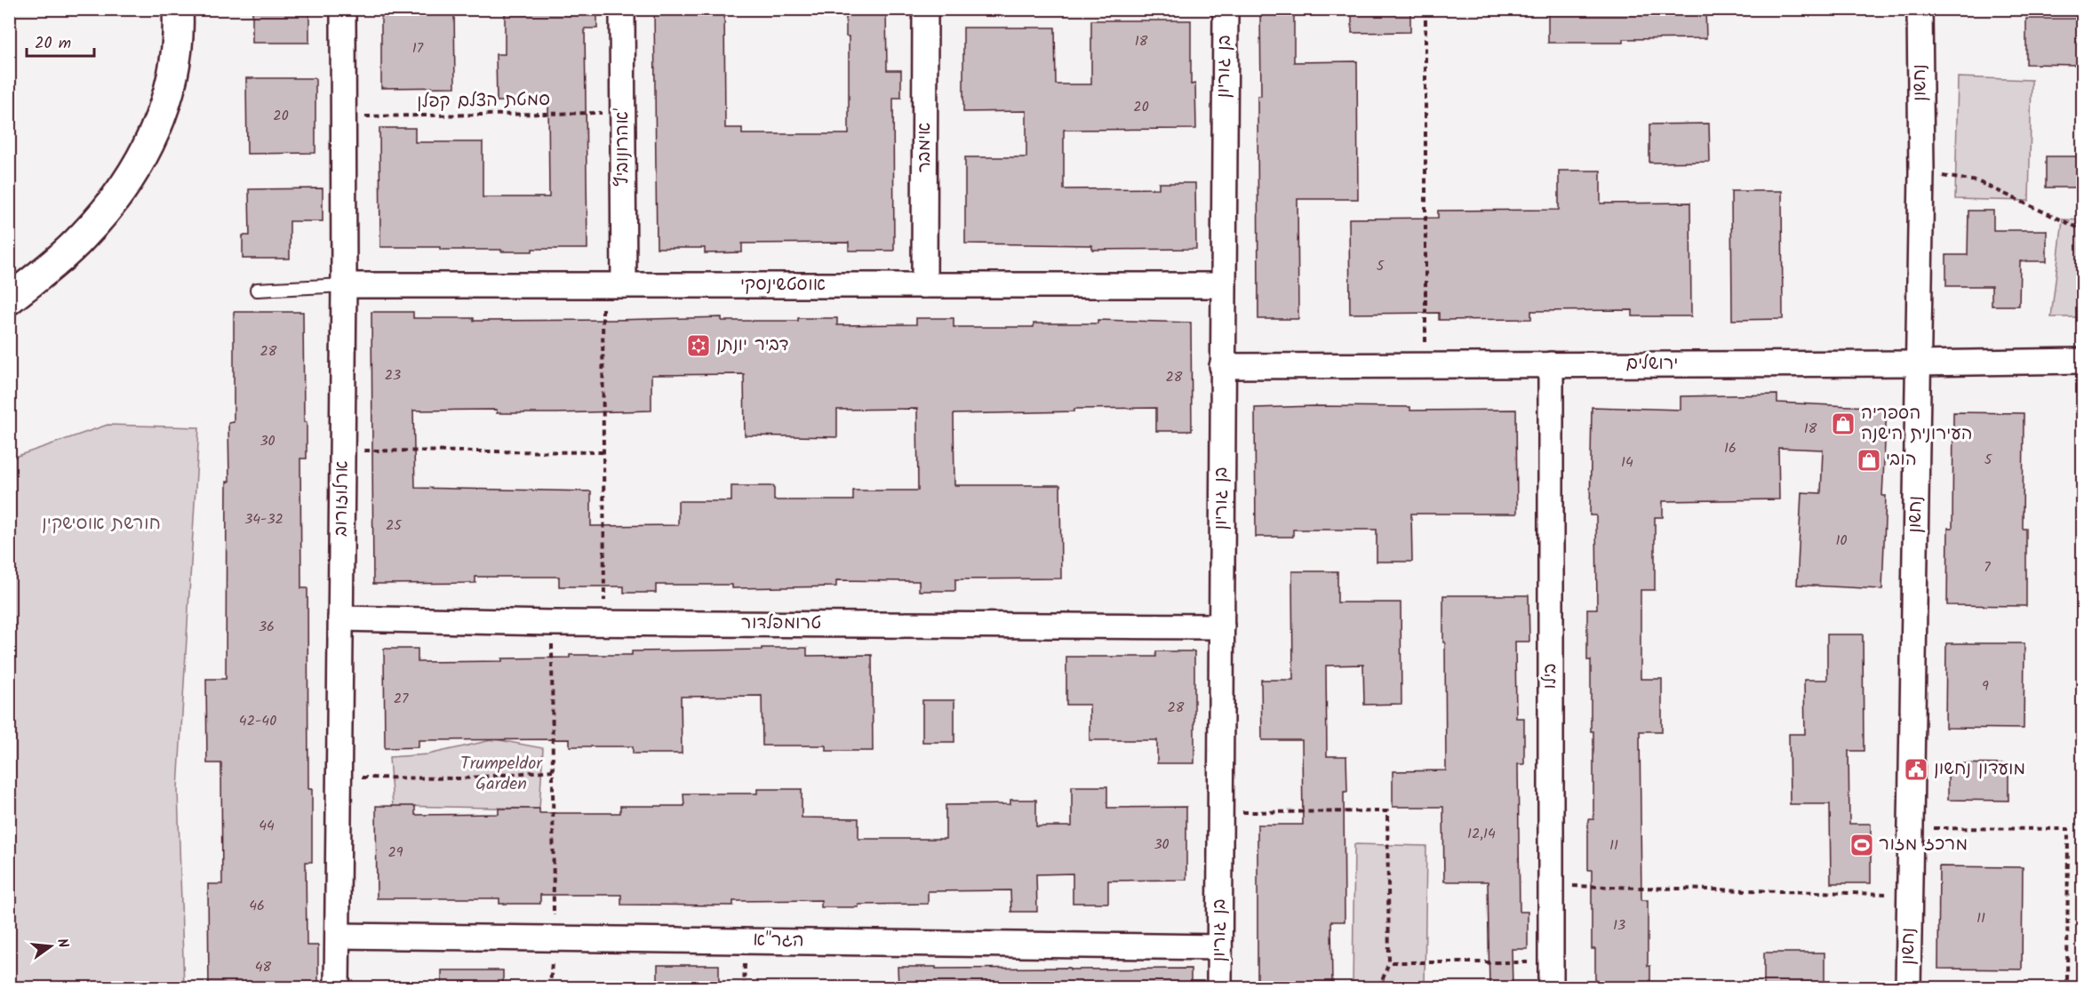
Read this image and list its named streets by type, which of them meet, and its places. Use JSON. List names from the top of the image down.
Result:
{
  "streets": {
    "street": [
      "בן גוריון",
      "נחשון",
      "אהרונוביץ'",
      "אימבר",
      "אוסטשינסקי",
      "ירושלים",
      "ארלוזורוב",
      "טרומפלדור",
      "בילו",
      "הגר\"א"
    ],
    "path": ["סמטת הצלם קפלן"]
  },
  "crossings": [
    ["בן גוריון", "אוסטשינסקי"],
    ["בן גוריון", "ירושלים"],
    ["בן גוריון", "טרומפלדור"],
    ["בן גוריון", "הגר\"א"],
    ["נחשון", "ירושלים"],
    ["סמטת הצלם קפלן", "אהרונוביץ'"],
    ["סמטת הצלם קפלן", "ארלוזורוב"],
    ["אהרונוביץ'", "אוסטשינסקי"],
    ["אימבר", "אוסטשינסקי"],
    ["אוסטשינסקי", "ארלוזורוב"],
    ["ירושלים", "בילו"],
    ["ארלוזורוב", "טרומפלדור"],
    ["ארלוזורוב", "הגר\"א"]
  ],
  "parks": ["חורשת אוסישקין", "Trumpeldor Garden"],
  "places": {
    "synagogue": ["דביר יונתן"],
    "shop": ["הספריה העירונית הישנה", "הובי"],
    "public building": ["מועדון נחשון"],
    "sports": ["מרכז מזור"]
  },
  "house_numbers": [
    "18",
    "17",
    "20",
    "20",
    "5",
    "28",
    "23",
    "28",
    "18",
    "30",
    "16",
    "5",
    "14",
    "34-32",
    "25",
    "10",
    "7",
    "36",
    "9",
    "27",
    "28",
    "42-40",
    "44",
    "12,14",
    "30",
    "11",
    "29",
    "46",
    "11",
    "13",
    "48"
  ],
  "scale_bar": "20 m",
  "north": "right"
}
